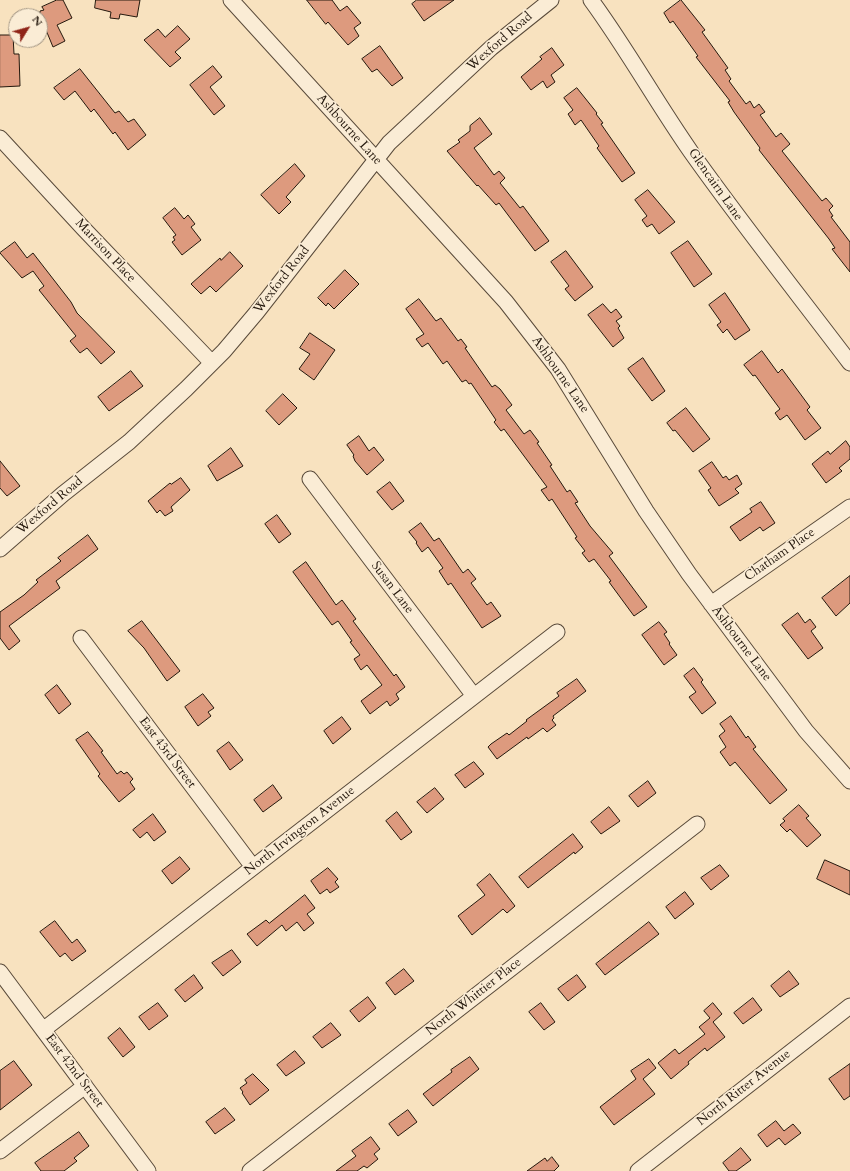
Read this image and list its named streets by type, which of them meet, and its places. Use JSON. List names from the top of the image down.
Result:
{
  "streets": {
    "street": [
      "Wexford Road",
      "Ashbourne Lane",
      "Glencairn Lane",
      "Marrison Place",
      "Chatham Place",
      "Susan Lane",
      "East 43rd Street",
      "North Irvington Avenue",
      "North Whittier Place",
      "East 42nd Street",
      "North Ritter Avenue"
    ]
  },
  "crossings": [
    ["Wexford Road", "Ashbourne Lane"],
    ["Wexford Road", "Marrison Place"],
    ["Ashbourne Lane", "Chatham Place"],
    ["Susan Lane", "North Irvington Avenue"],
    ["East 43rd Street", "North Irvington Avenue"],
    ["North Irvington Avenue", "East 42nd Street"]
  ],
  "north": "top right"
}
